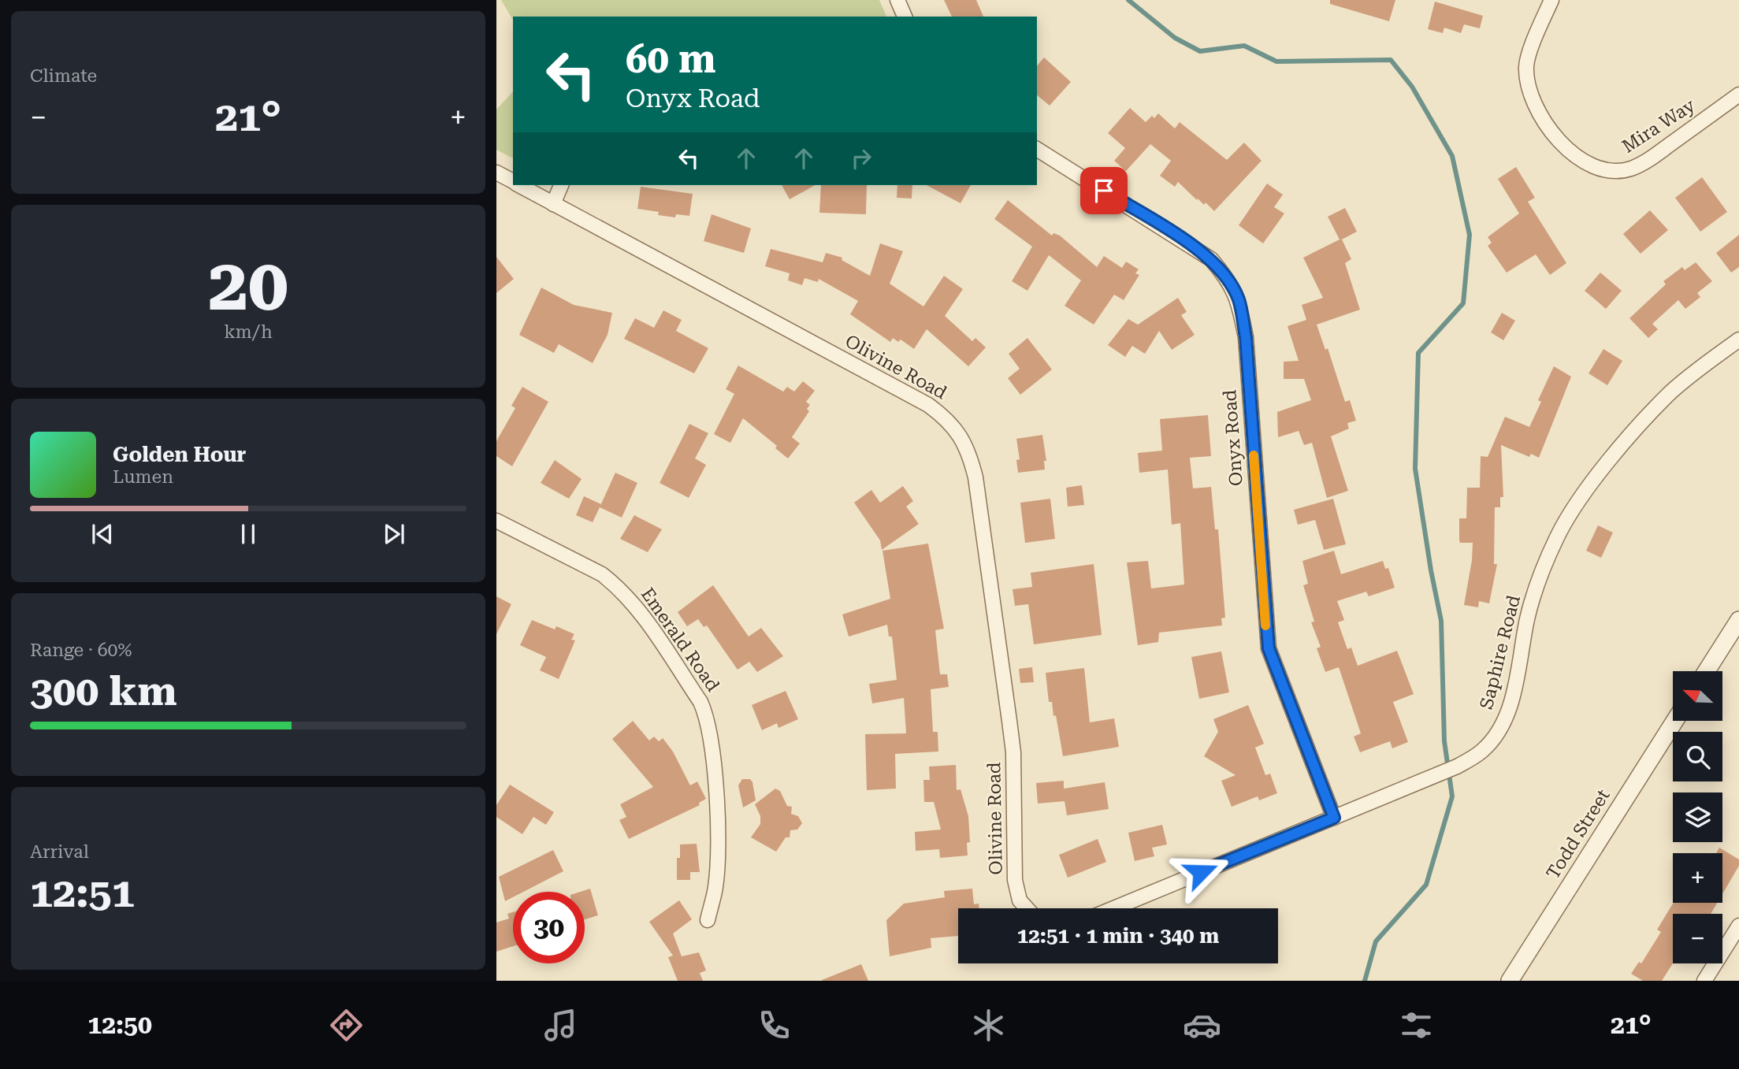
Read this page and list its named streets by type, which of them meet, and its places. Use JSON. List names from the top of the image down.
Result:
{
  "streets": {
    "street": [
      "Mira Way",
      "Olivine Road",
      "Onyx Road",
      "Emerald Road",
      "Saphire Road",
      "Todd Street"
    ]
  },
  "crossings": [
    ["Onyx Road", "Saphire Road"]
  ],
  "north": "top left",
  "page": {
    "tile": [
      "Climate",
      ["20", "km/h"],
      ["Range · 60%", "300 km"],
      ["Arrival", "12:51"]
    ],
    "turn": ["60 m", "Onyx Road"],
    "heat": ["−", "21°", "+"],
    "song": ["Golden Hour", "Lumen"],
    "map_buttons": ["+", "−"],
    "limit": "30",
    "trip": "12:51 · 1 min · 340 m",
    "tabs": ["12:50", "21°"]
  }
}
